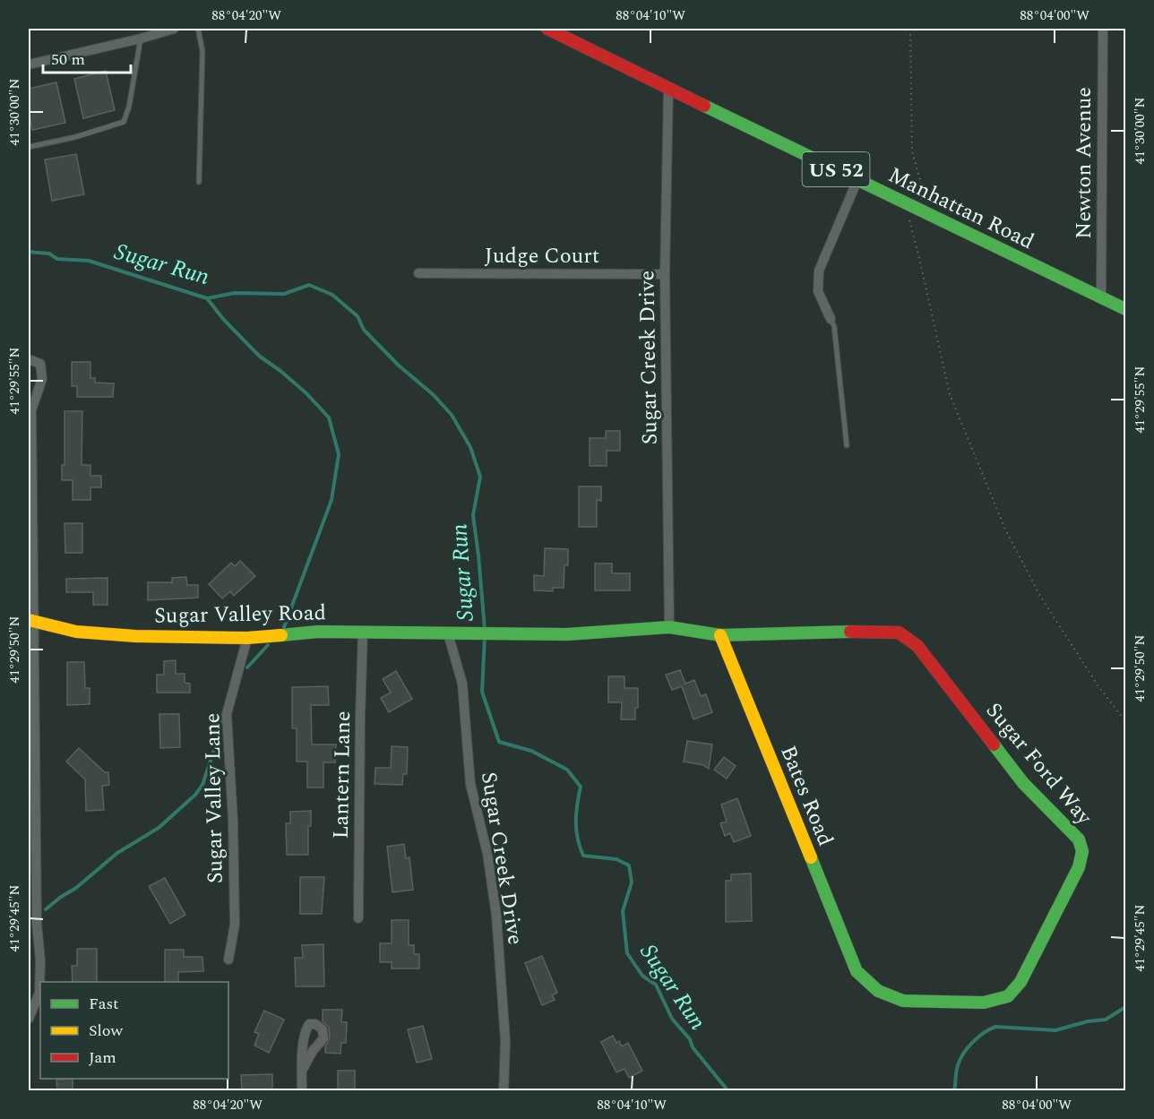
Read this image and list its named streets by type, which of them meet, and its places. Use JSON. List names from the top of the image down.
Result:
{
  "streets": {
    "street": [
      "Newton Avenue",
      "US 52",
      "Manhattan Road",
      "Judge Court",
      "Sugar Creek Drive",
      "Sugar Valley Road",
      "Sugar Ford Way",
      "Lantern Lane",
      "Bates Road",
      "Sugar Valley Lane"
    ]
  },
  "crossings": [
    ["Newton Avenue", "Manhattan Road"],
    ["Manhattan Road", "Sugar Creek Drive"],
    ["Judge Court", "Sugar Creek Drive"],
    ["Sugar Creek Drive", "Sugar Valley Road"],
    ["Sugar Creek Drive", "Sugar Ford Way"],
    ["Sugar Valley Road", "Sugar Ford Way"],
    ["Sugar Valley Road", "Lantern Lane"],
    ["Sugar Valley Road", "Sugar Valley Lane"],
    ["Sugar Ford Way", "Bates Road"]
  ],
  "water": ["Sugar Run"],
  "legend": ["Fast", "Slow", "Jam"],
  "scale_bar": "50 m",
  "coordinates": [
    "88°04'20\"W",
    "88°04'10\"W",
    "88°04'00\"W",
    "41°30'00\"N",
    "41°29'55\"N",
    "41°29'50\"N",
    "41°29'45\"N"
  ]
}
